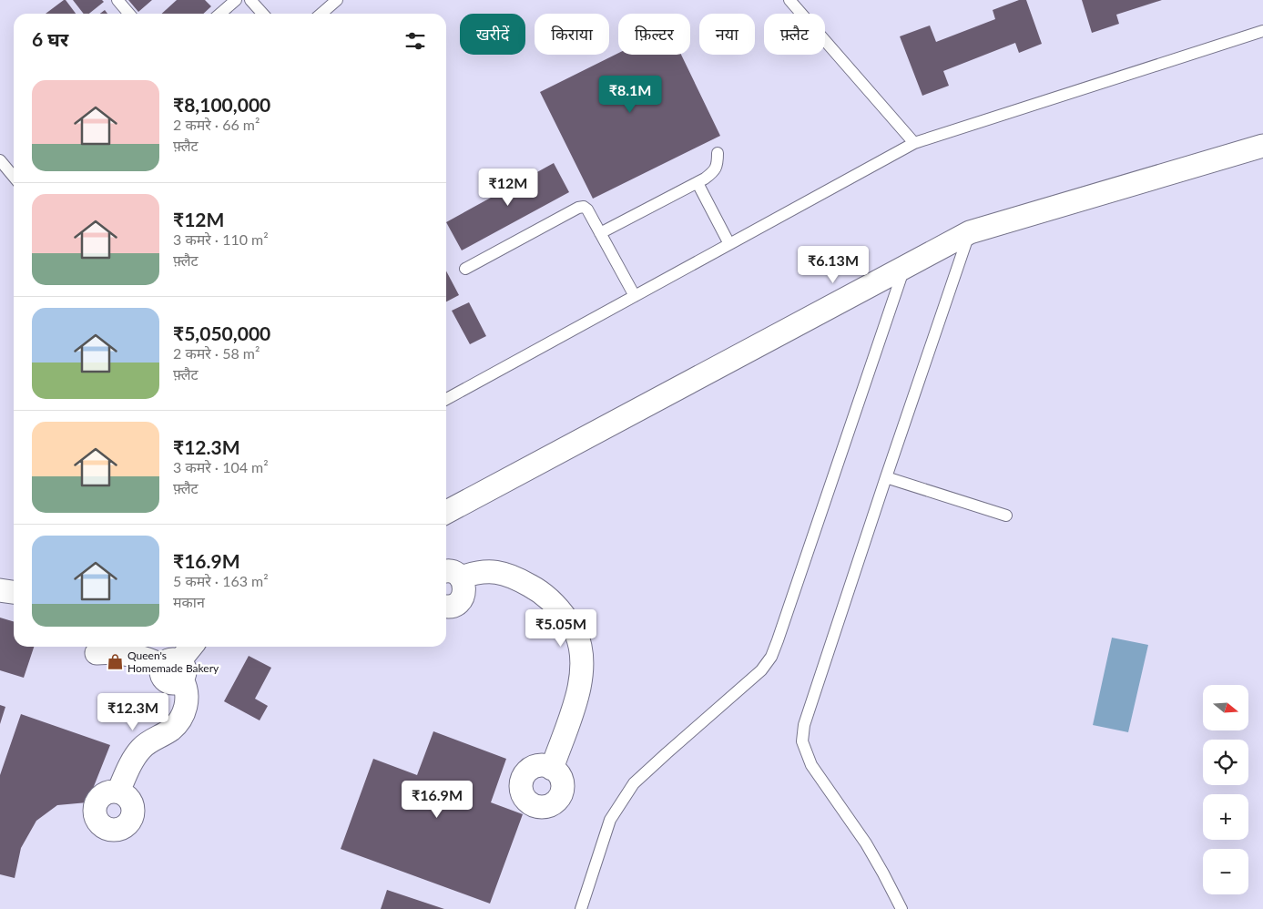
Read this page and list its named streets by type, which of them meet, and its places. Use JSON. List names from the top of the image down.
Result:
{
  "places": {
    "shop": ["Queen's Homemade Bakery"]
  },
  "north": "right",
  "page": {
    "chip": [
      "खरीदें",
      "किराया",
      "फ़िल्टर",
      "नया",
      "फ़्लैट"
    ],
    "heading": "6 घर",
    "list": [
      {
        "name": "₹8,100,000",
        "note": "2 कमरे · 66 m² · फ़्लैट"
      },
      {
        "name": "₹12M",
        "note": "3 कमरे · 110 m² · फ़्लैट"
      },
      {
        "name": "₹5,050,000",
        "note": "2 कमरे · 58 m² · फ़्लैट"
      },
      {
        "name": "₹12.3M",
        "note": "3 कमरे · 104 m² · फ़्लैट"
      },
      {
        "name": "₹16.9M",
        "note": "5 कमरे · 163 m² · मकान"
      }
    ],
    "price": [
      "₹8.1M",
      "₹12M",
      "₹6.13M",
      "₹5.05M",
      "₹12.3M",
      "₹16.9M"
    ],
    "map_buttons": ["+", "−"]
  }
}
